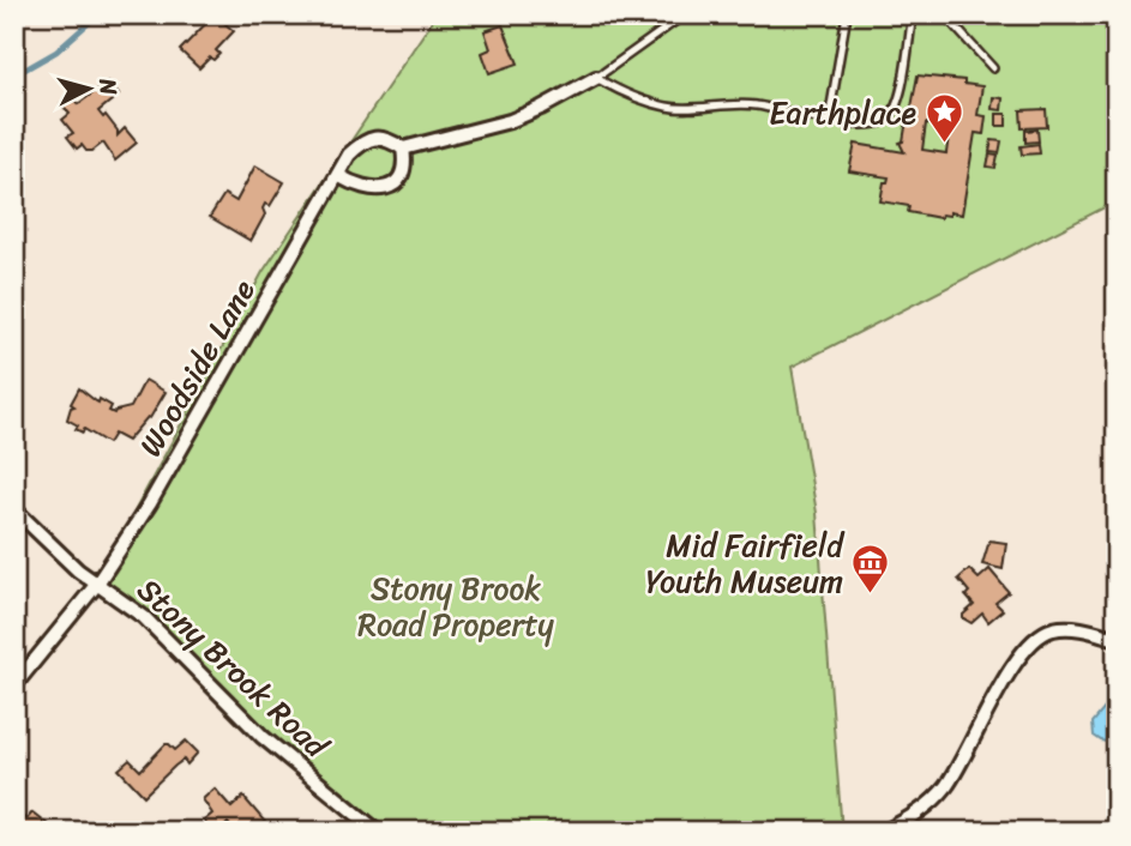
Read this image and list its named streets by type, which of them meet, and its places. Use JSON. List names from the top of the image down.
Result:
{
  "streets": {
    "street": ["Woodside Lane", "Stony Brook Road"]
  },
  "crossings": [
    ["Woodside Lane", "Stony Brook Road"]
  ],
  "parks": ["Stony Brook Road Property"],
  "places": {
    "place": ["Earthplace"],
    "museum": ["Mid Fairfield Youth Museum"]
  },
  "north": "right"
}
